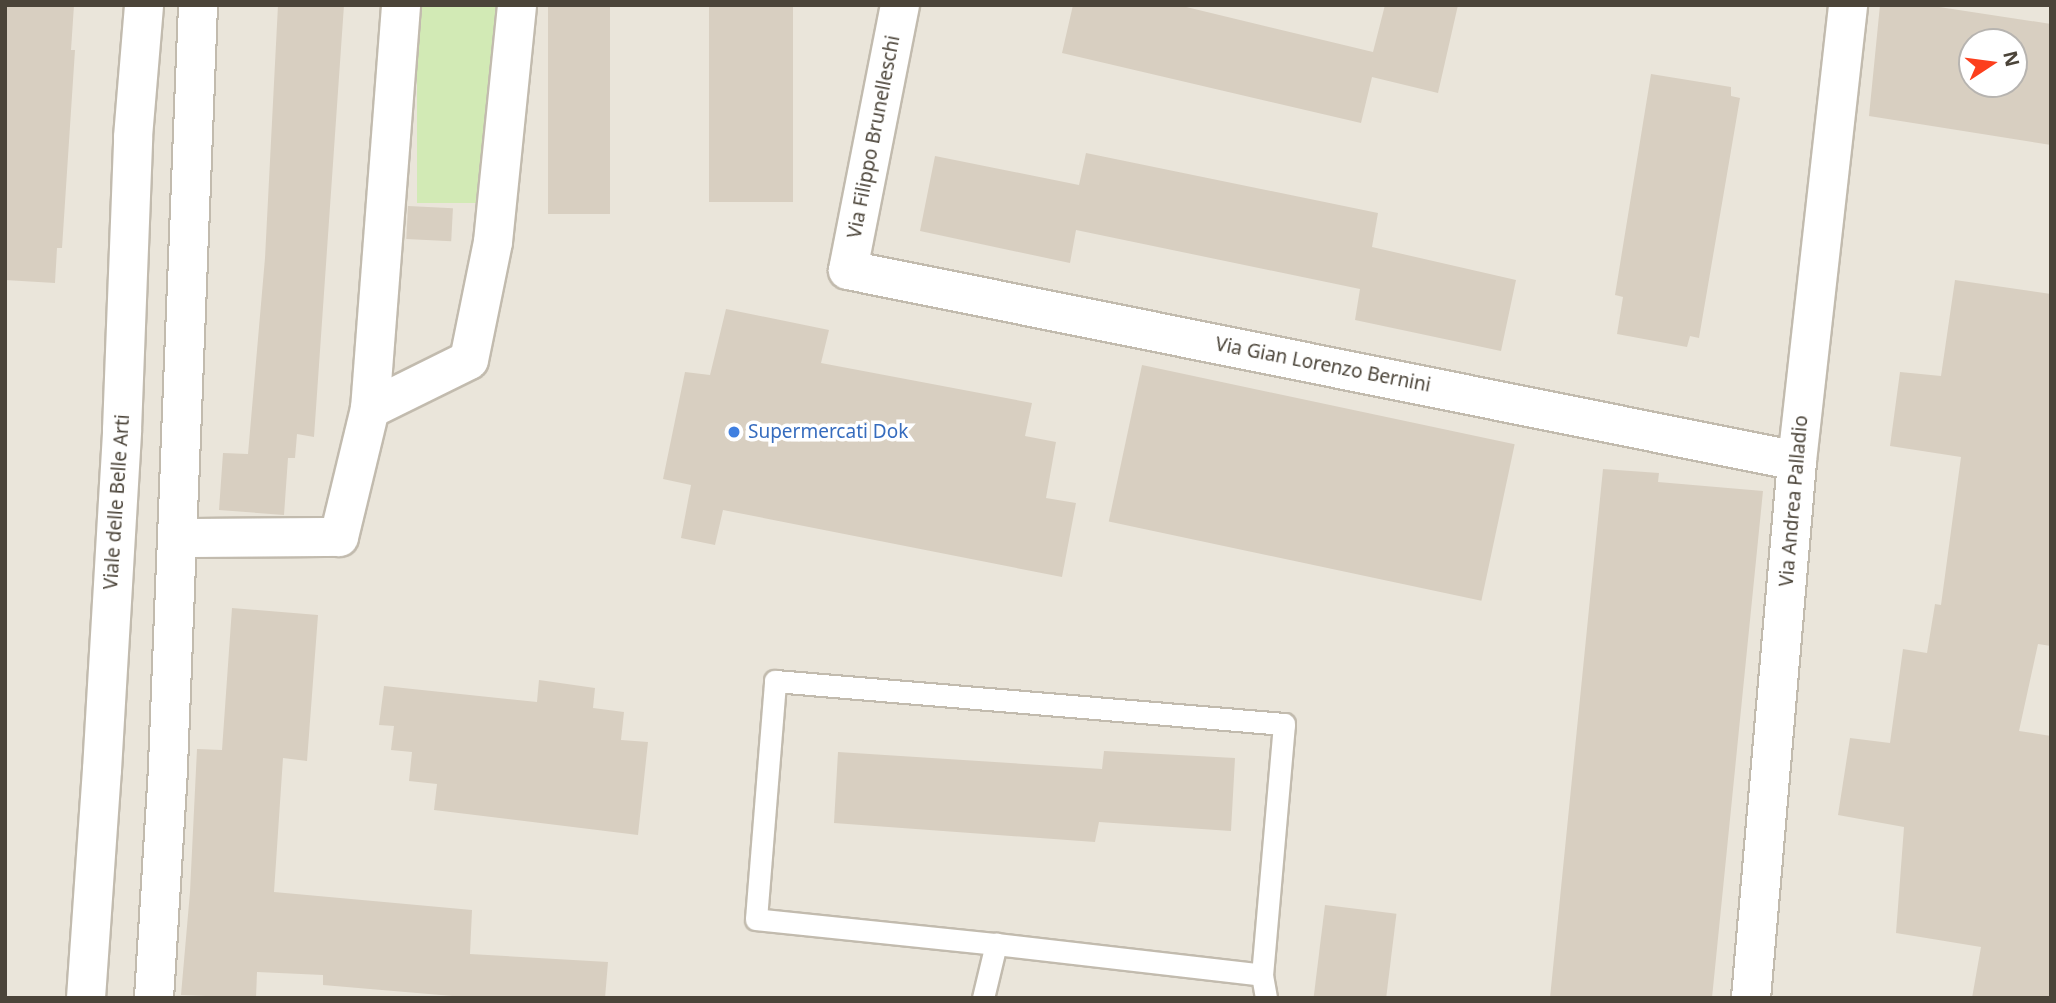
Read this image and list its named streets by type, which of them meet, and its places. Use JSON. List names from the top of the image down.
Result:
{
  "streets": {
    "street": [
      "Via Filippo Brunelleschi",
      "Via Gian Lorenzo Bernini",
      "Via Andrea Palladio",
      "Viale delle Belle Arti"
    ]
  },
  "crossings": [
    ["Via Filippo Brunelleschi", "Via Gian Lorenzo Bernini"],
    ["Via Gian Lorenzo Bernini", "Via Andrea Palladio"]
  ],
  "places": ["Supermercati Dok"],
  "north": "right"
}
